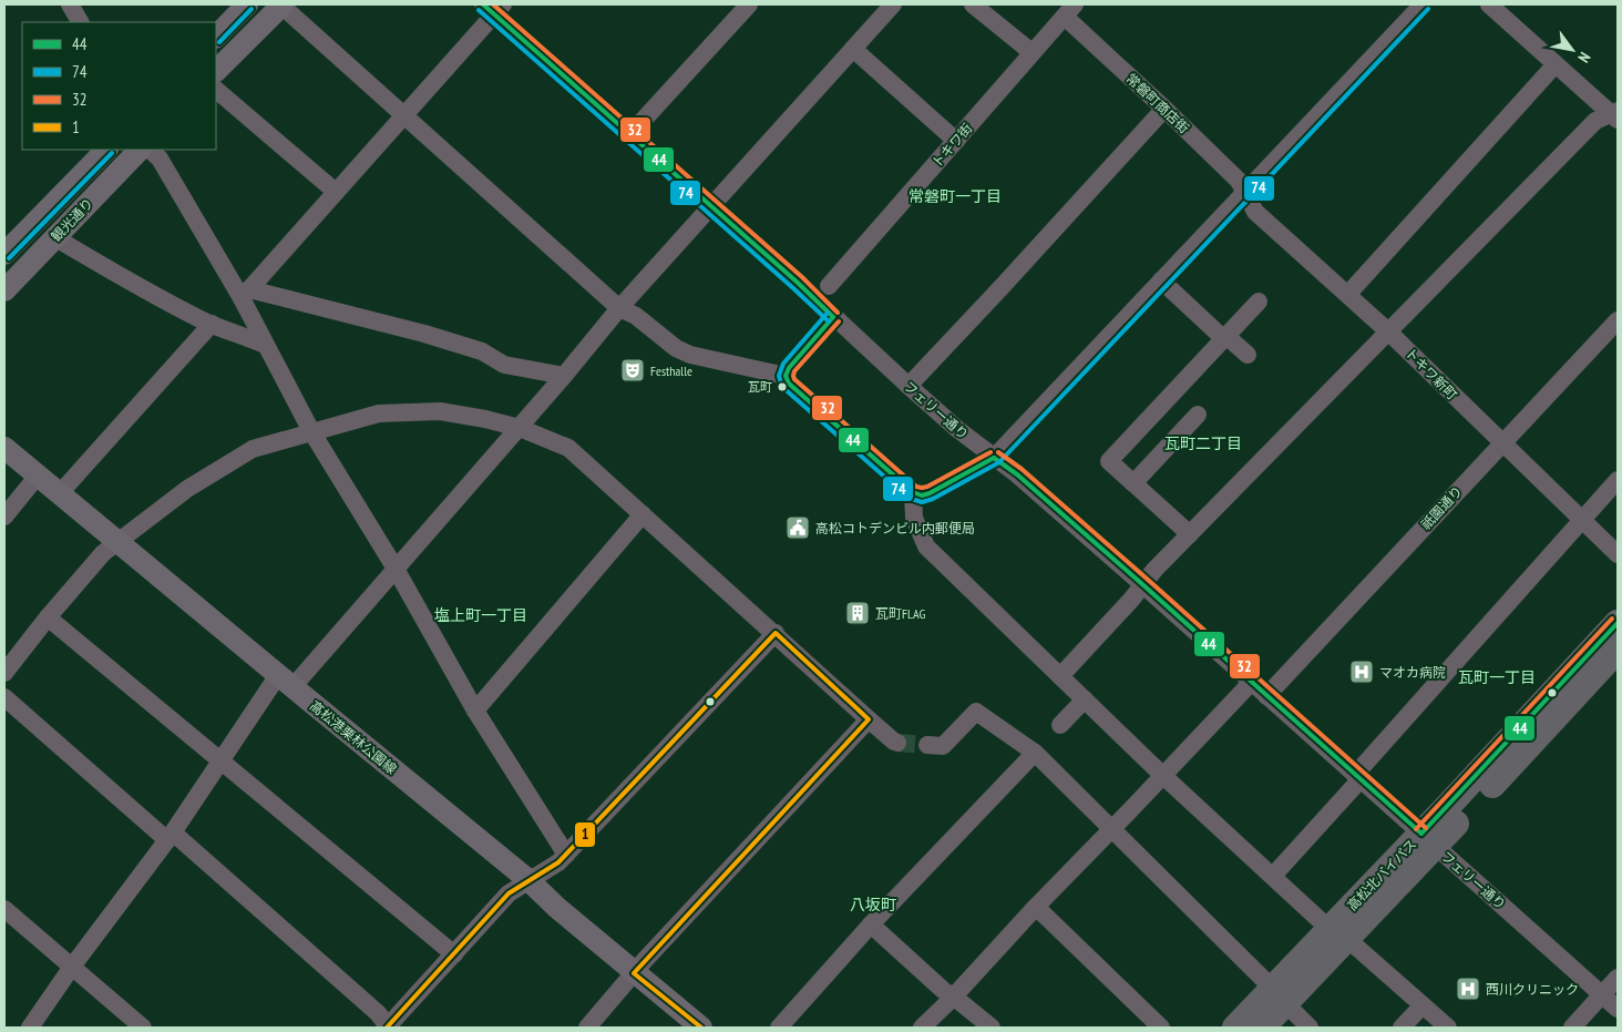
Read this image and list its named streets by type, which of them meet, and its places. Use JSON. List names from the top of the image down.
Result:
{
  "streets": {
    "highway": ["高松北バイパス"],
    "main road": ["観光通り", "高松港栗林公園線"],
    "street": [
      "常磐町商店街",
      "トキワ街",
      "トキワ新町",
      "フェリー通り",
      "祇園通り"
    ]
  },
  "crossings": [
    ["常磐町商店街", "トキワ街"],
    ["常磐町商店街", "トキワ新町"],
    ["トキワ新町", "祇園通り"],
    ["フェリー通り", "祇園通り"],
    ["フェリー通り", "高松北バイパス"]
  ],
  "districts": [
    "常磐町一丁目",
    "瓦町二丁目",
    "塩上町一丁目",
    "瓦町一丁目",
    "八坂町"
  ],
  "places": {
    "theatre": ["Festhalle"],
    "other": ["瓦町"],
    "public building": ["高松コトデンビル内郵便局"],
    "building": ["瓦町FLAG"],
    "hospital": ["マオカ病院", "西川クリニック"]
  },
  "lines": [
    "transit line 44",
    "transit line 32",
    "transit line 74",
    "transit line 1"
  ],
  "legend": [
    "44",
    "74",
    "32",
    "1"
  ],
  "north": "bottom right"
}
